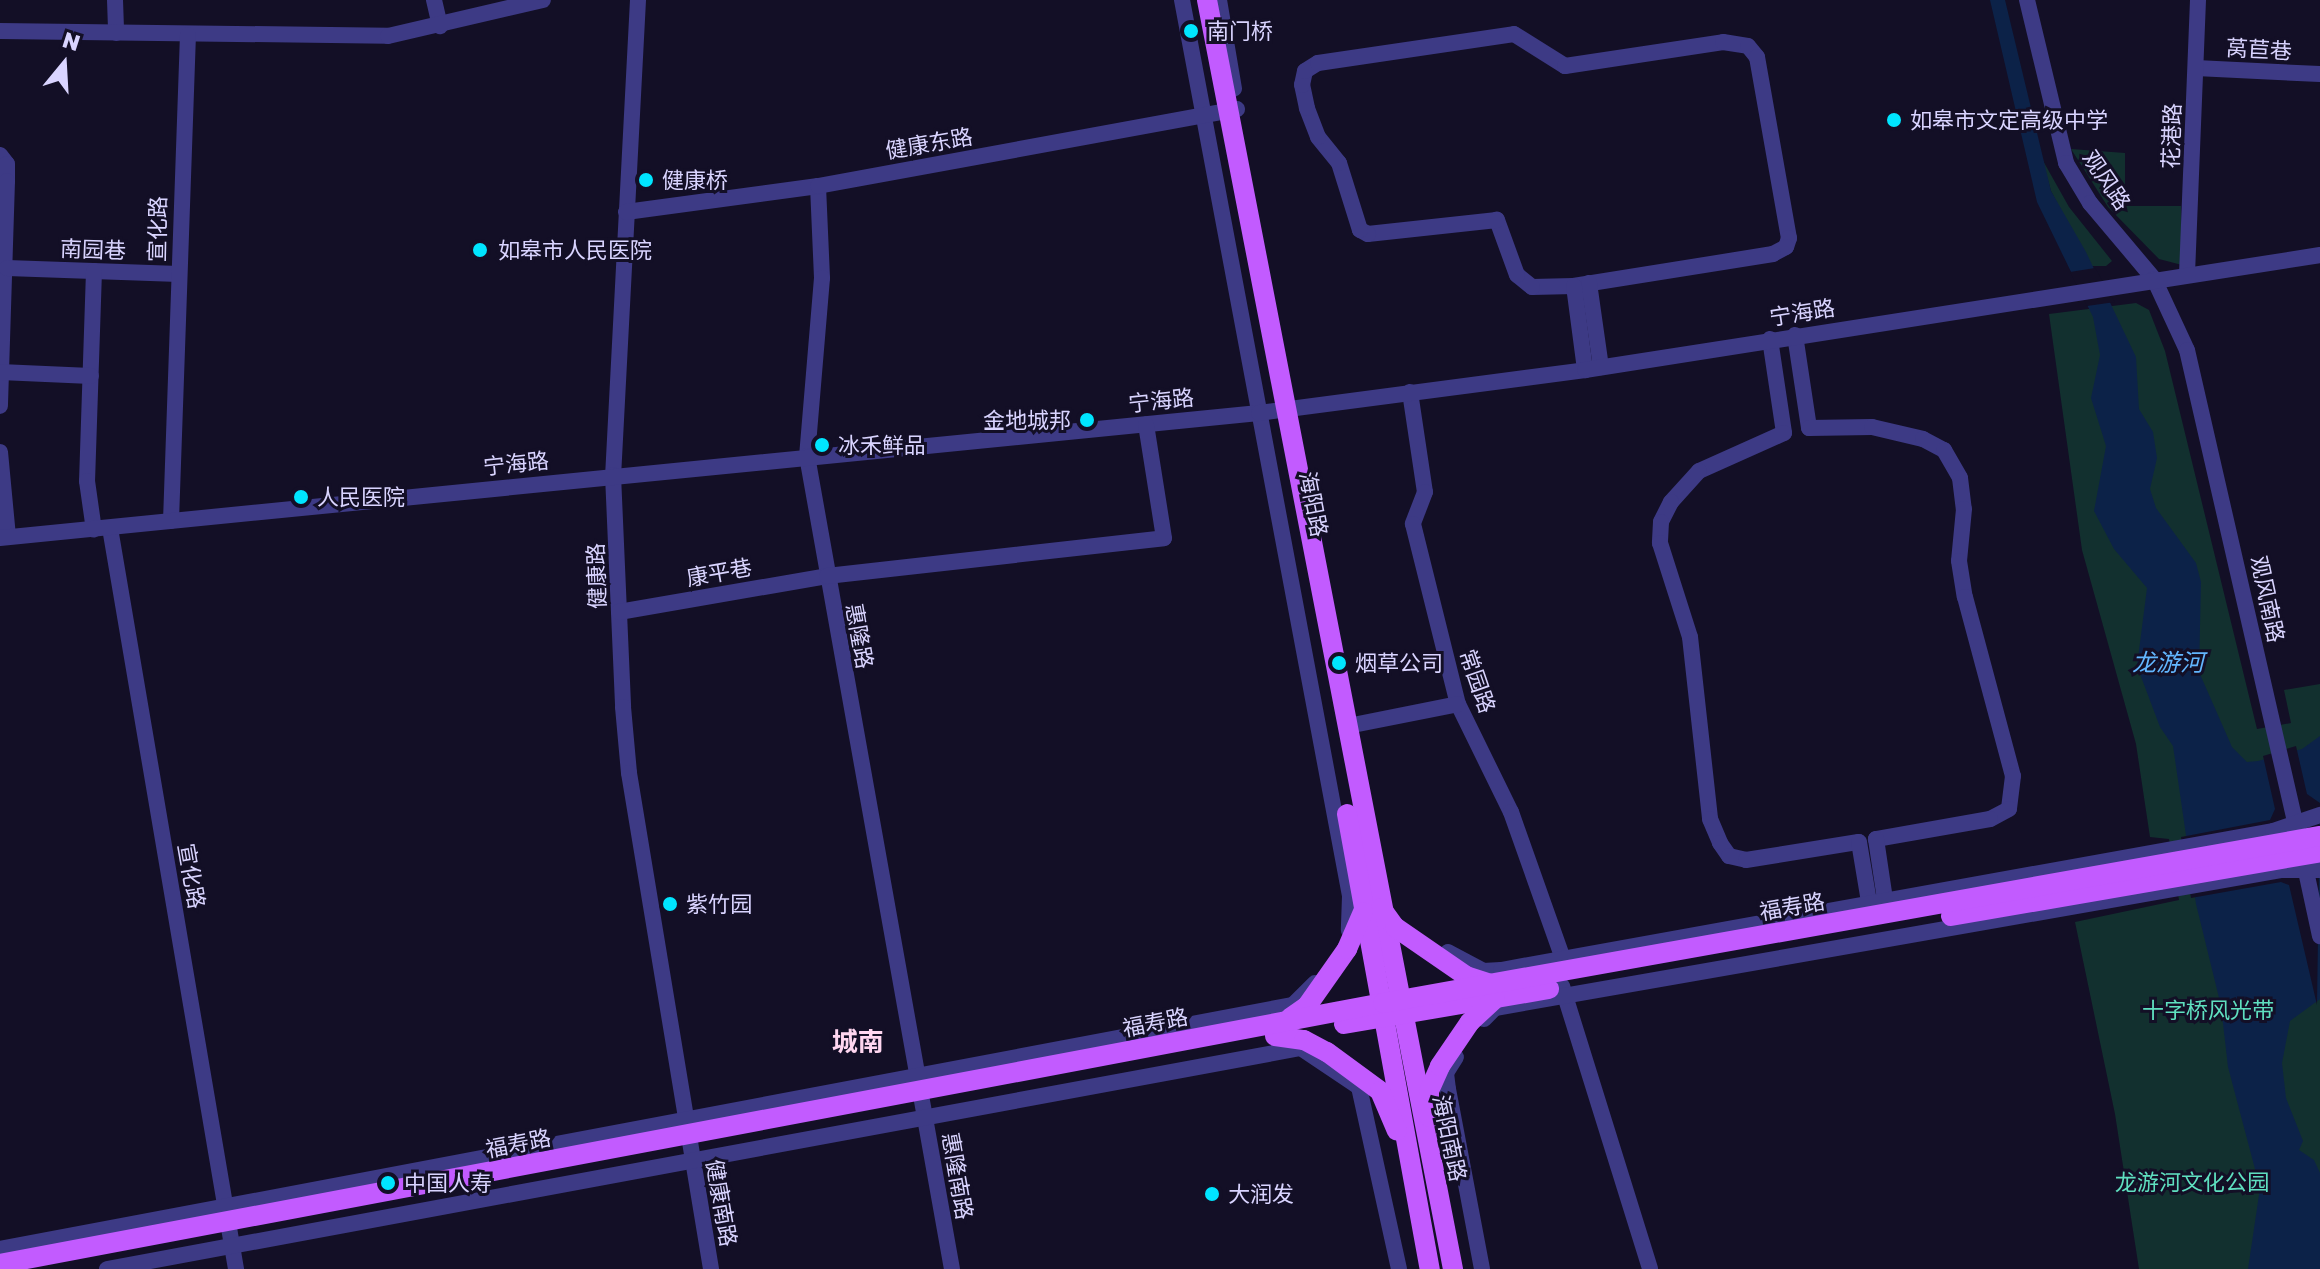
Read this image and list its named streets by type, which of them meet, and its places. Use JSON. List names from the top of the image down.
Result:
{
  "streets": {
    "main road": ["海阳路", "福寿路", "海阳南路"],
    "street": [
      "莴苣巷",
      "花港路",
      "健康东路",
      "观风路",
      "宣化路",
      "南园巷",
      "宁海路",
      "康平巷",
      "健康路",
      "观风南路",
      "惠隆路",
      "常园路",
      "惠隆南路",
      "健康南路"
    ]
  },
  "crossings": [
    ["莴苣巷", "花港路"],
    ["花港路", "宁海路"],
    ["健康东路", "海阳路"],
    ["健康东路", "健康路"],
    ["健康东路", "惠隆路"],
    ["观风路", "宁海路"],
    ["观风路", "观风南路"],
    ["宣化路", "南园巷"],
    ["宣化路", "宁海路"],
    ["宣化路", "福寿路"],
    ["宁海路", "海阳路"],
    ["宁海路", "康平巷"],
    ["宁海路", "健康路"],
    ["宁海路", "观风南路"],
    ["宁海路", "惠隆路"],
    ["宁海路", "常园路"],
    ["海阳路", "福寿路"],
    ["海阳路", "海阳南路"],
    ["康平巷", "健康路"],
    ["康平巷", "惠隆路"],
    ["健康路", "福寿路"],
    ["健康路", "健康南路"],
    ["观风南路", "福寿路"],
    ["惠隆路", "福寿路"],
    ["惠隆路", "惠隆南路"],
    ["常园路", "福寿路"],
    ["福寿路", "海阳南路"],
    ["福寿路", "惠隆南路"],
    ["福寿路", "健康南路"]
  ],
  "districts": ["城南"],
  "water": ["龙游河"],
  "parks": ["十字桥风光带", "龙游河文化公园"],
  "places": [
    "南门桥",
    "如皋市文定高级中学",
    "健康桥",
    "如皋市人民医院",
    "金地城邦",
    "冰禾鲜品",
    "人民医院",
    "烟草公司",
    "紫竹园",
    "中国人寿",
    "大润发"
  ],
  "north": "top"
}
